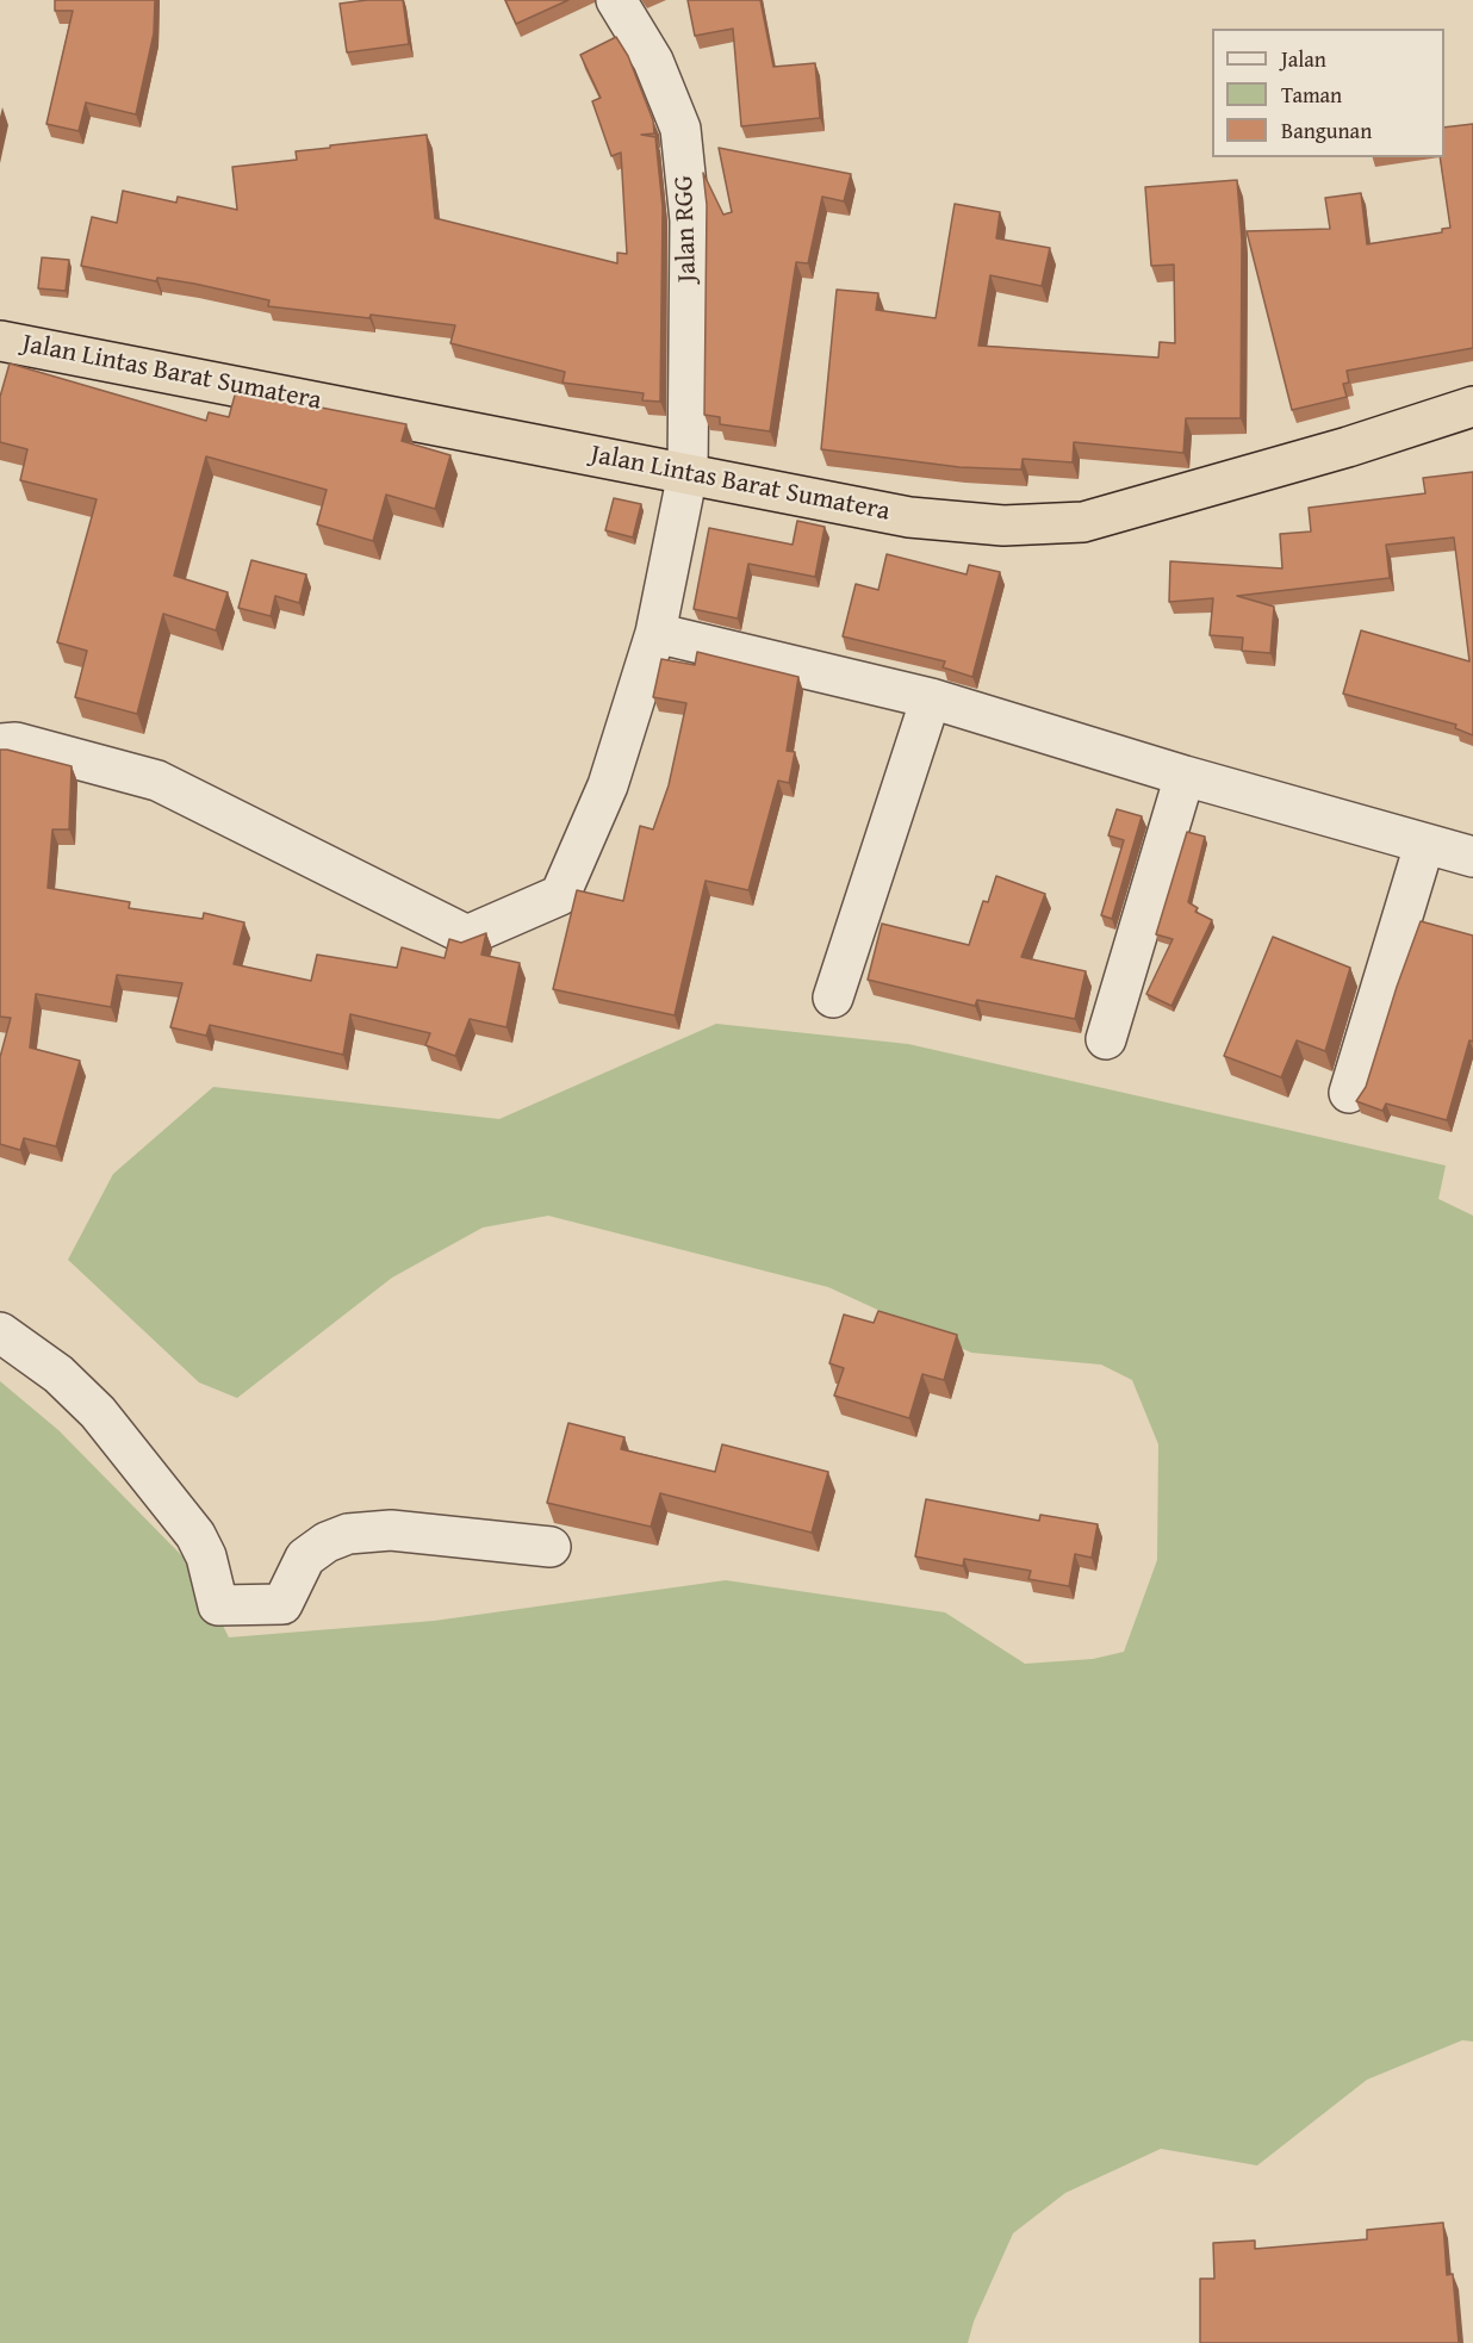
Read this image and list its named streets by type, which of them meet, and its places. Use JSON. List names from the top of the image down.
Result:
{
  "streets": {
    "highway": ["Jalan Lintas Barat Sumatera"],
    "street": ["Jalan RGG"]
  },
  "crossings": [
    ["Jalan RGG", "Jalan Lintas Barat Sumatera"]
  ],
  "legend": ["Jalan", "Taman", "Bangunan"]
}
